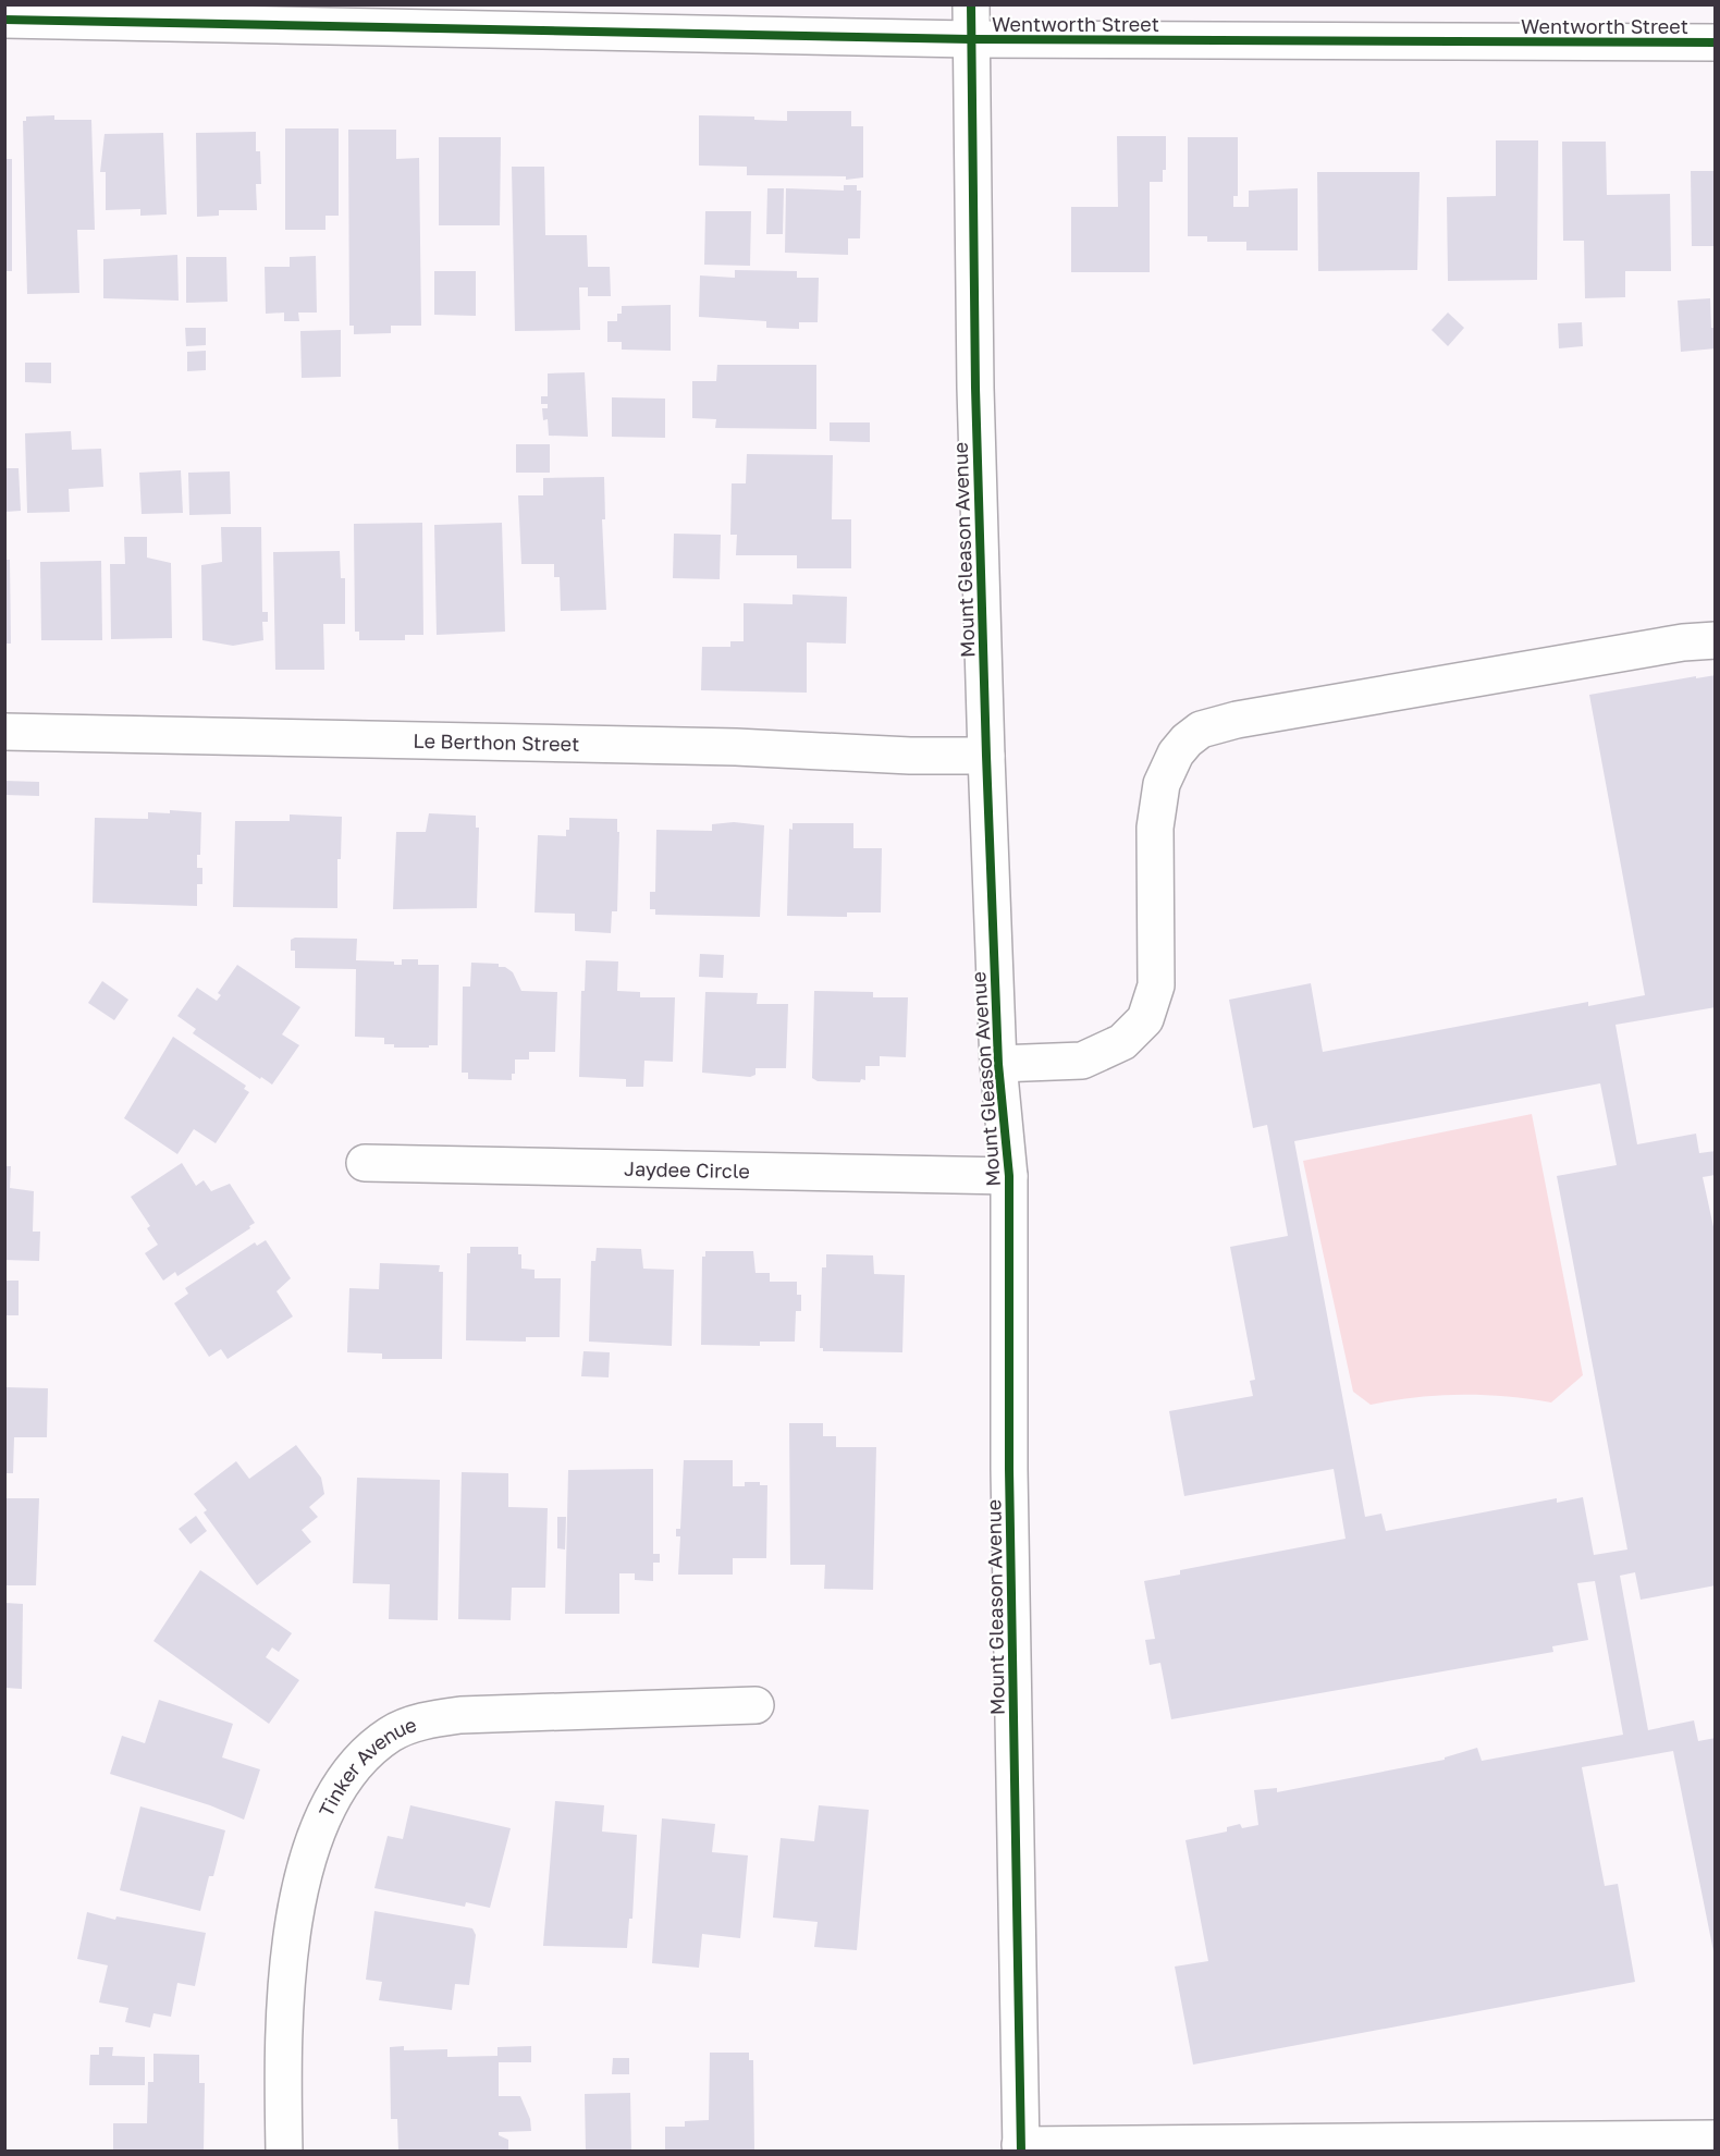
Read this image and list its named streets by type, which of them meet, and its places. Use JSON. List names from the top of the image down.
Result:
{
  "streets": {
    "street": [
      "Wentworth Street",
      "Mount Gleason Avenue",
      "Le Berthon Street",
      "Jaydee Circle",
      "Tinker Avenue"
    ]
  },
  "crossings": [
    ["Wentworth Street", "Mount Gleason Avenue"],
    ["Mount Gleason Avenue", "Le Berthon Street"],
    ["Mount Gleason Avenue", "Jaydee Circle"]
  ]
}
